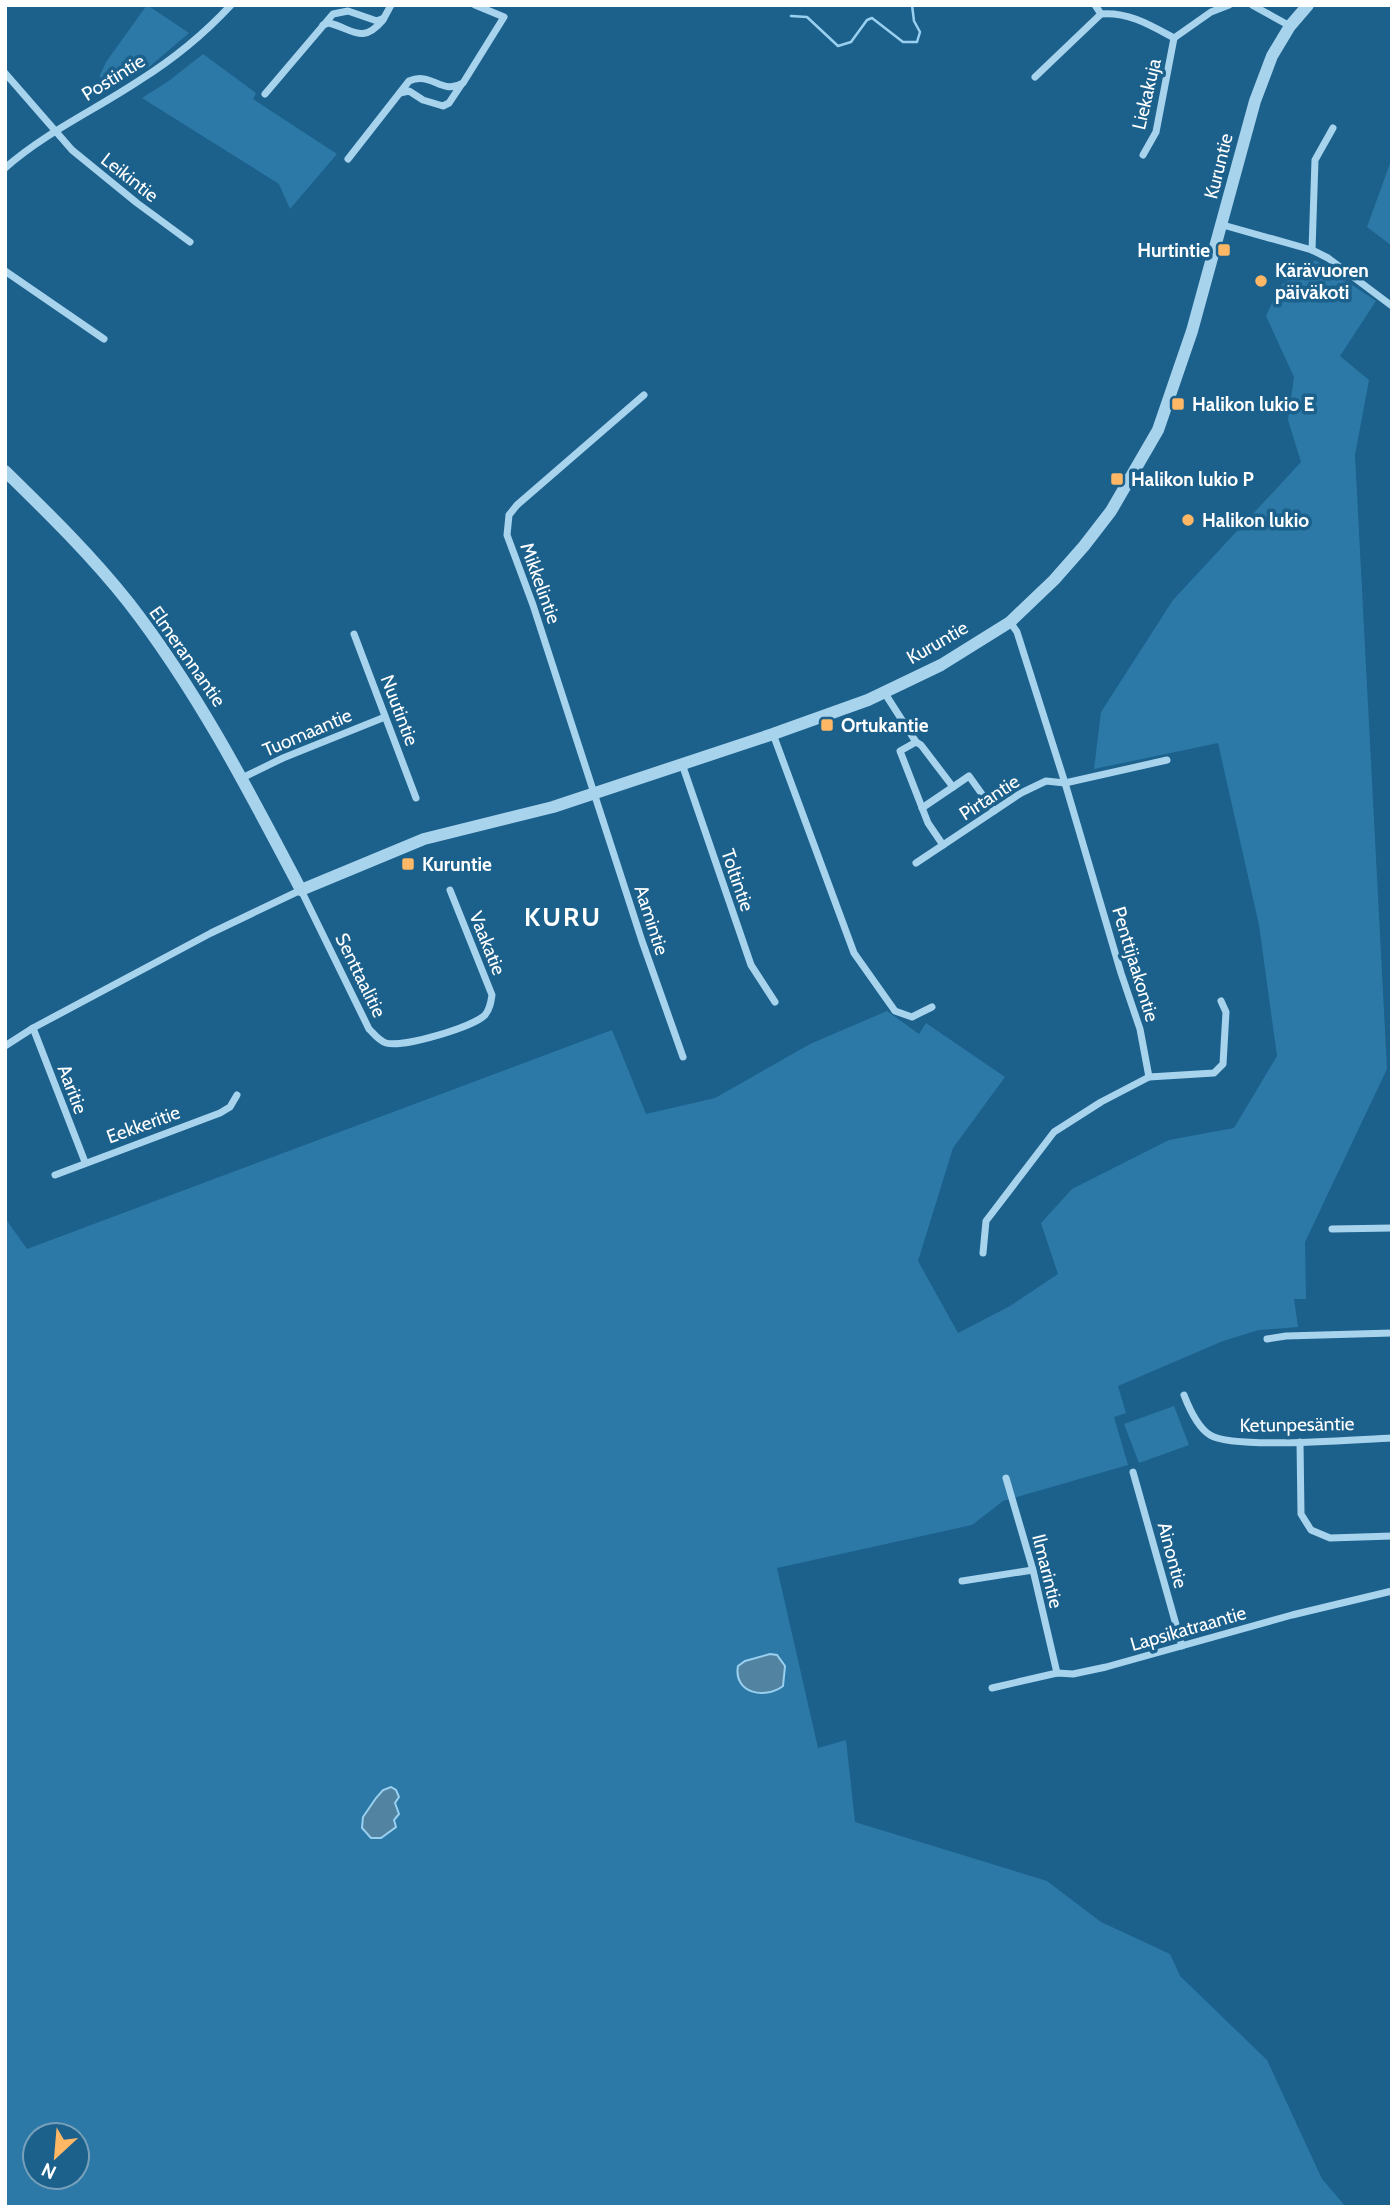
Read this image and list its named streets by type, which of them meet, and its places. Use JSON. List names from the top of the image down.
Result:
{
  "streets": {
    "street": [
      "Postintie",
      "Liekakuja",
      "Kuruntie",
      "Leikintie",
      "Mikkelintie",
      "Elmerannantie",
      "Nuutintie",
      "Tuomaantie",
      "Pirtantie",
      "Toltintie",
      "Aamintie",
      "Vaakatie",
      "Penttijaakontie",
      "Senttaalitie",
      "Aaritie",
      "Eekkeritie",
      "Ketunpesäntie",
      "Ainontie",
      "Ilmarintie",
      "Lapsikatraantie"
    ]
  },
  "crossings": [
    ["Postintie", "Leikintie"],
    ["Kuruntie", "Mikkelintie"],
    ["Kuruntie", "Elmerannantie"],
    ["Kuruntie", "Toltintie"],
    ["Kuruntie", "Aamintie"],
    ["Kuruntie", "Penttijaakontie"],
    ["Kuruntie", "Senttaalitie"],
    ["Kuruntie", "Aaritie"],
    ["Mikkelintie", "Aamintie"],
    ["Elmerannantie", "Tuomaantie"],
    ["Elmerannantie", "Senttaalitie"],
    ["Nuutintie", "Tuomaantie"],
    ["Pirtantie", "Penttijaakontie"],
    ["Vaakatie", "Senttaalitie"],
    ["Aaritie", "Eekkeritie"],
    ["Ainontie", "Lapsikatraantie"],
    ["Ilmarintie", "Lapsikatraantie"]
  ],
  "districts": ["KURU"],
  "places": {
    "transit": [
      "Hurtintie",
      "Halikon lukio E",
      "Halikon lukio P",
      "Ortukantie",
      "Kuruntie"
    ],
    "other": ["Kärävuoren päiväkoti", "Halikon lukio"]
  },
  "north": "bottom left"
}
